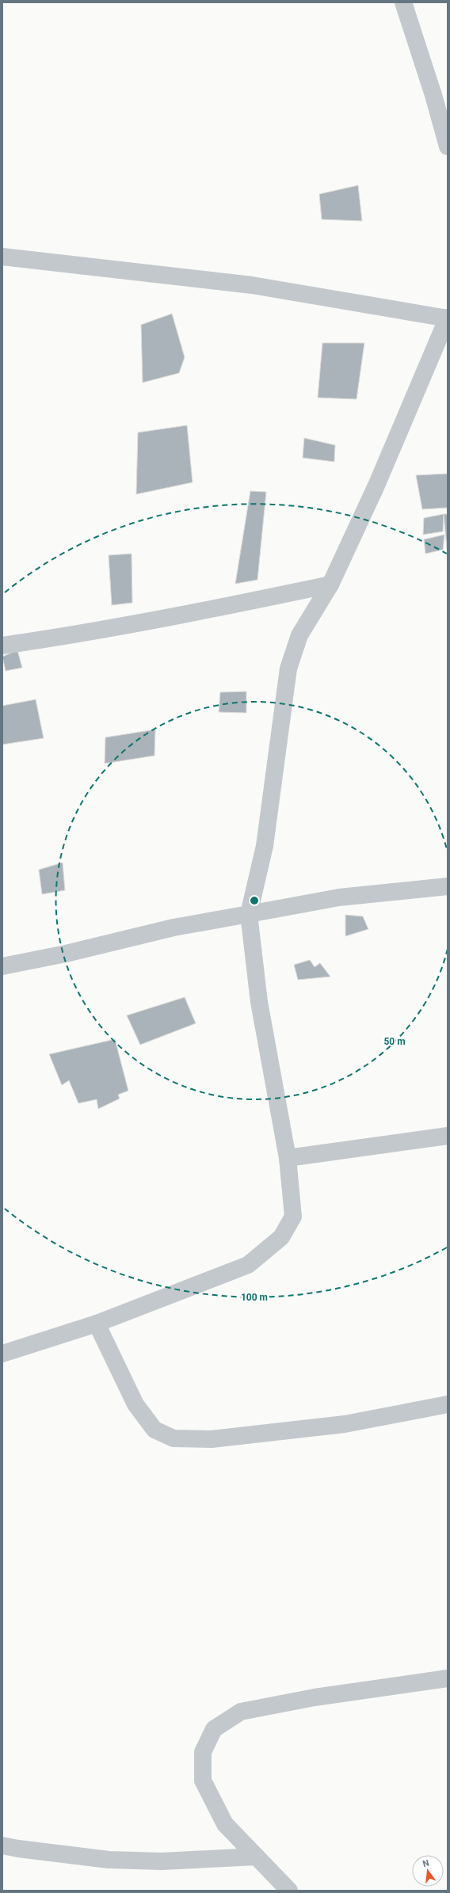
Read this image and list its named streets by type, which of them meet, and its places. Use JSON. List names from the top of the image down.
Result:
{
  "north": "top",
  "rings": ["50 m", "100 m"]
}
